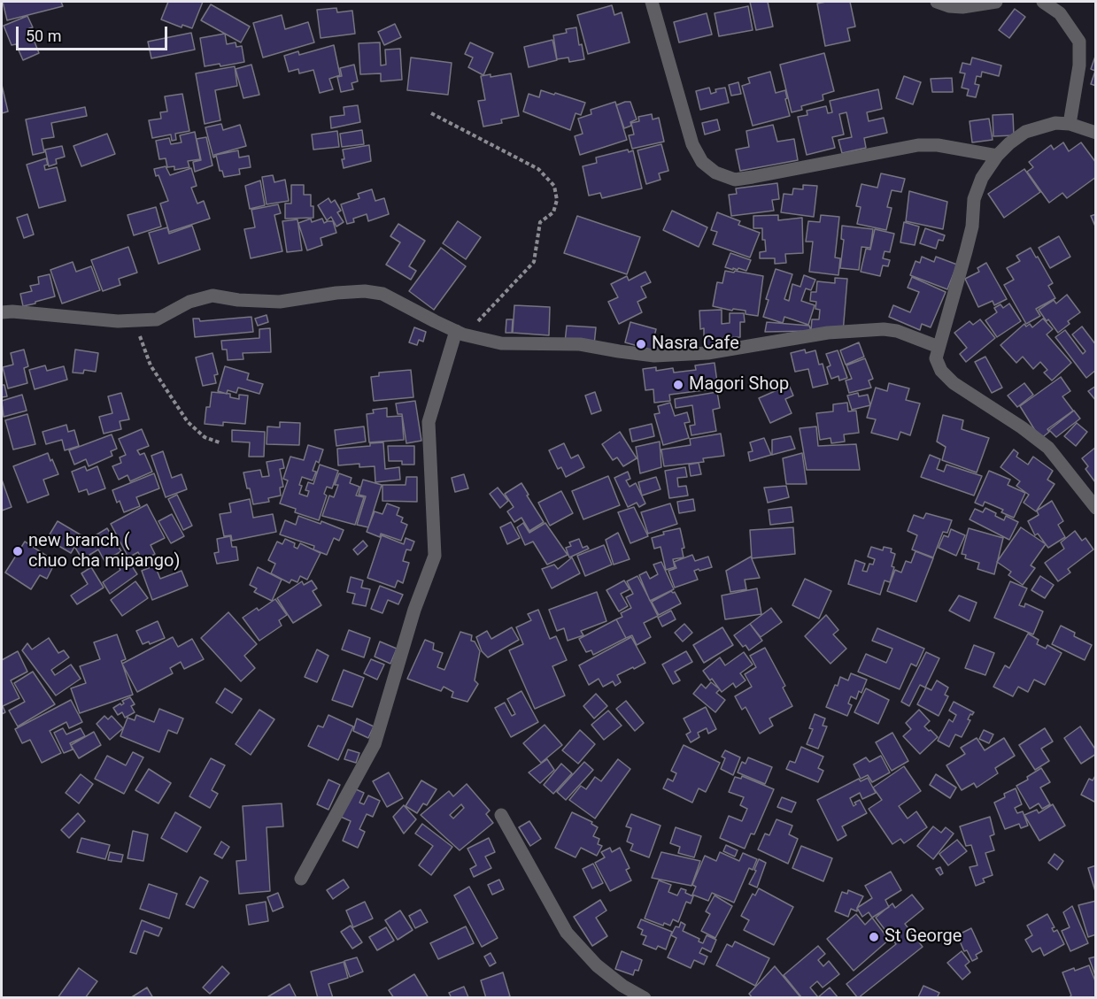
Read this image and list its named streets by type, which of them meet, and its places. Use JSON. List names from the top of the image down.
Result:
{
  "places": [
    "Nasra Cafe",
    "Magori Shop",
    "new branch ( chuo cha mipango)",
    "St George"
  ],
  "scale_bar": "50 m"
}
